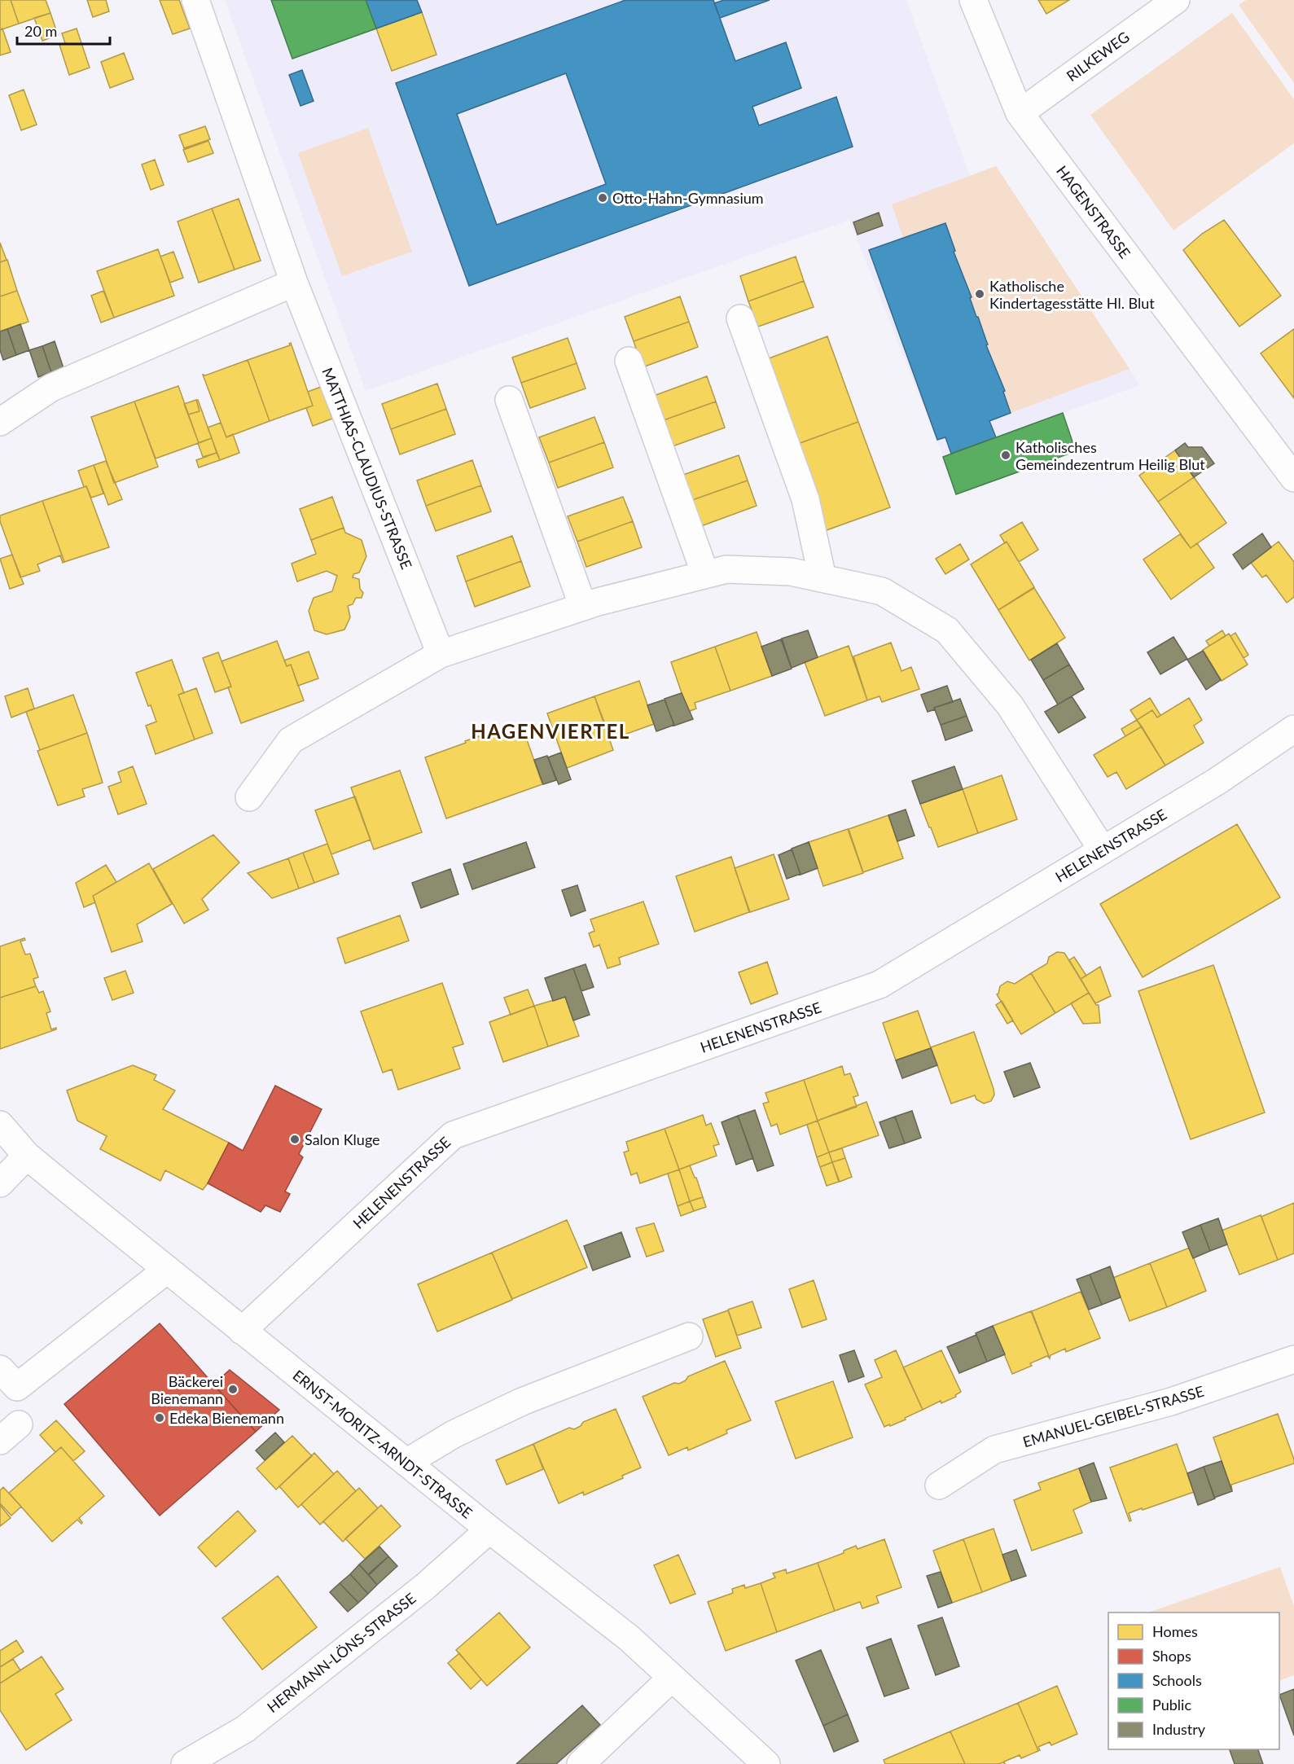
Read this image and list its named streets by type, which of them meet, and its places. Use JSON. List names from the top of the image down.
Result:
{
  "streets": {
    "street": [
      "RILKEWEG",
      "HAGENSTRASSE",
      "MATTHIAS-CLAUDIUS-STRASSE",
      "HELENENSTRASSE",
      "EMANUEL-GEIBEL-STRASSE",
      "ERNST-MORITZ-ARNDT-STRASSE",
      "HERMANN-LÖNS-STRASSE"
    ]
  },
  "crossings": [
    ["RILKEWEG", "HAGENSTRASSE"],
    ["HELENENSTRASSE", "ERNST-MORITZ-ARNDT-STRASSE"],
    ["ERNST-MORITZ-ARNDT-STRASSE", "HERMANN-LÖNS-STRASSE"]
  ],
  "districts": ["HAGENVIERTEL"],
  "places": [
    "Otto-Hahn-Gymnasium",
    "Katholische Kindertagesstätte Hl. Blut",
    "Katholisches Gemeindezentrum Heilig Blut",
    "Salon Kluge",
    "Bäckerei Bienemann",
    "Edeka Bienemann"
  ],
  "legend": [
    "Homes",
    "Shops",
    "Schools",
    "Public",
    "Industry"
  ],
  "scale_bar": "20 m"
}
